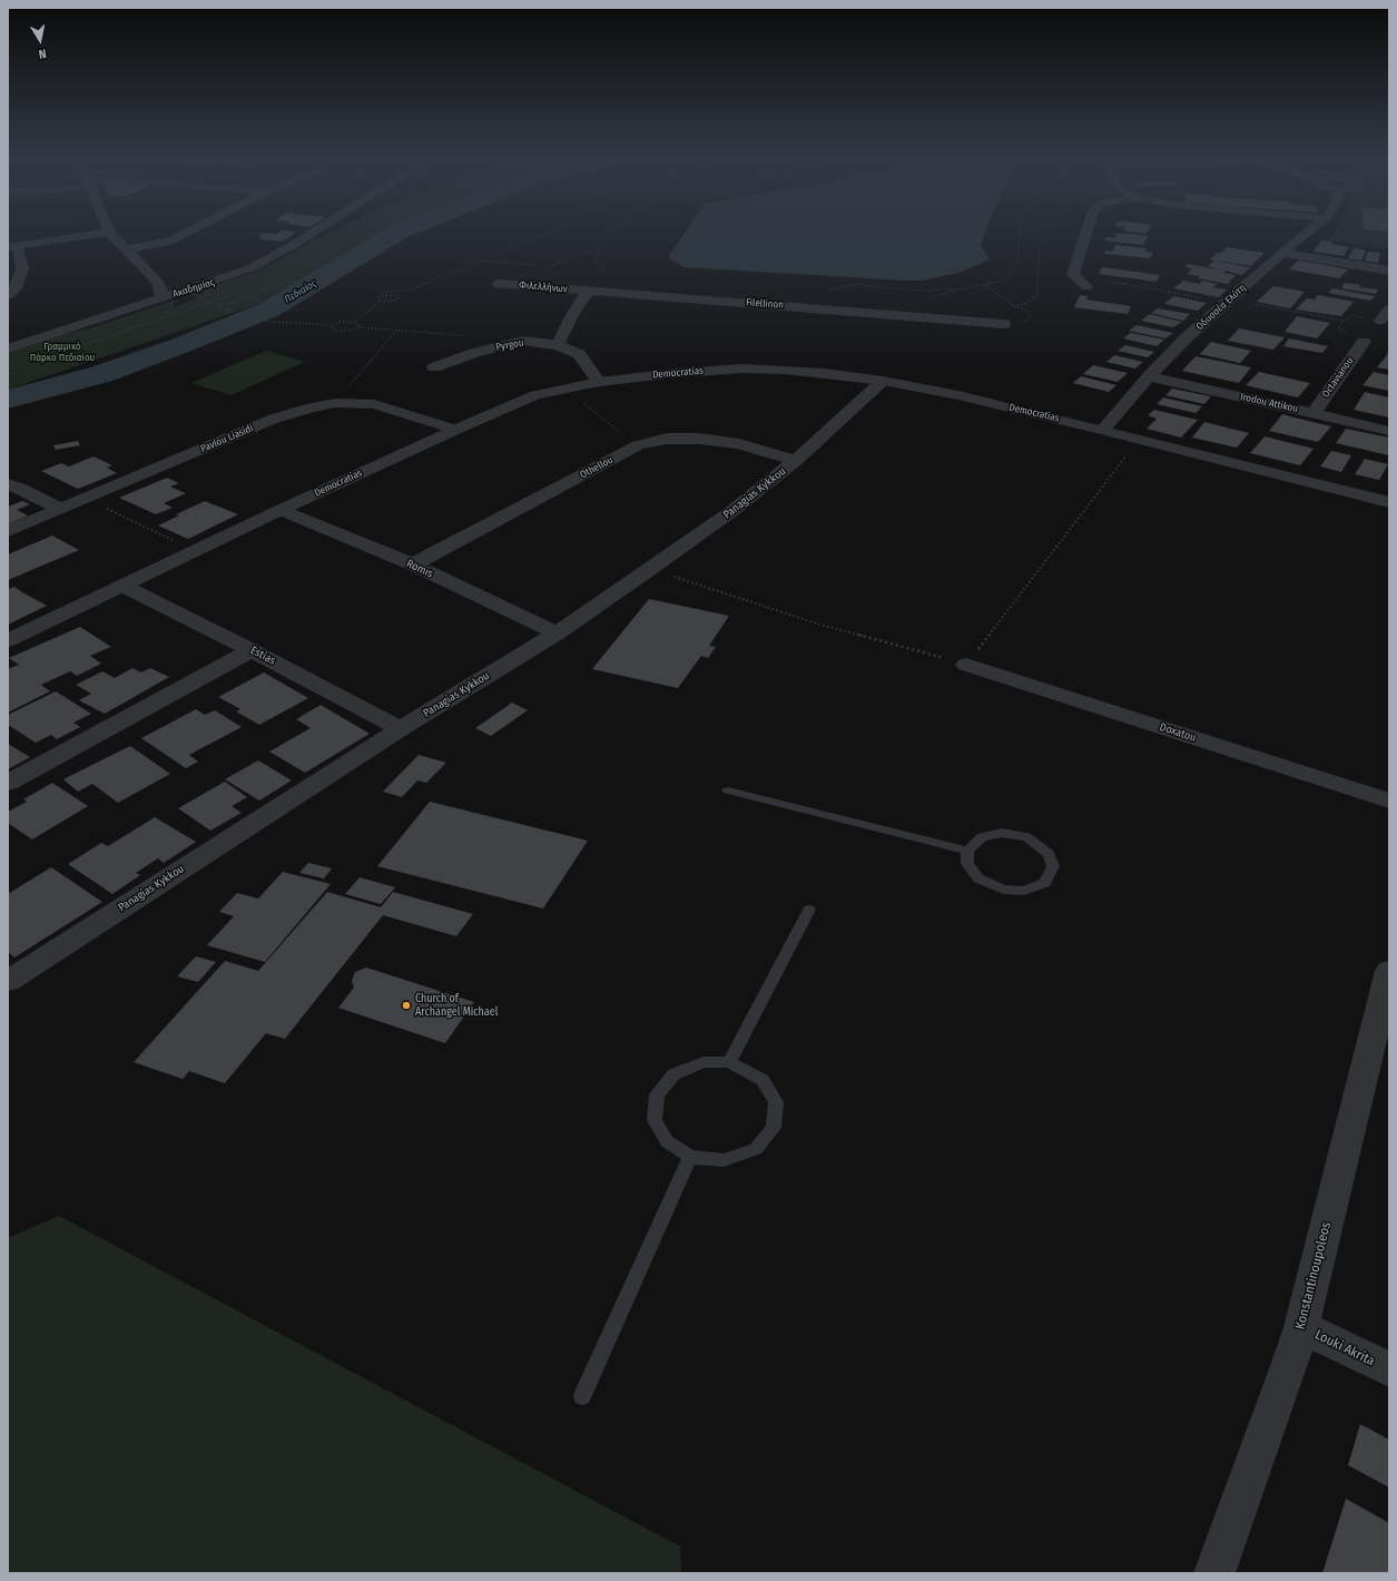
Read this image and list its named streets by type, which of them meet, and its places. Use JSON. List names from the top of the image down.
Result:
{
  "streets": {
    "street": [
      "Φιλελλήνων",
      "Ακαδημίας",
      "Filellinon",
      "Οδυσσέα Ελύτη",
      "Pyrgou",
      "Democratias",
      "Octavianou",
      "Irodou Attikou",
      "Pavlou Liasidi",
      "Othellou",
      "Panagias Kykkou",
      "Romis",
      "Estias",
      "Doxatou",
      "Konstantinoupoleos",
      "Louki Akrita"
    ]
  },
  "crossings": [
    ["Φιλελλήνων", "Filellinon"],
    ["Οδυσσέα Ελύτη", "Democratias"],
    ["Οδυσσέα Ελύτη", "Irodou Attikou"],
    ["Pyrgou", "Democratias"],
    ["Democratias", "Pavlou Liasidi"],
    ["Democratias", "Panagias Kykkou"],
    ["Democratias", "Romis"],
    ["Democratias", "Estias"],
    ["Octavianou", "Irodou Attikou"],
    ["Othellou", "Panagias Kykkou"],
    ["Othellou", "Romis"],
    ["Panagias Kykkou", "Romis"],
    ["Panagias Kykkou", "Estias"],
    ["Konstantinoupoleos", "Louki Akrita"]
  ],
  "water": ["Πεδιαίος"],
  "parks": ["Γραμμικό Πάρκο Πεδιαίου"],
  "places": ["Church of Archangel Michael"],
  "north": "bottom"
}
